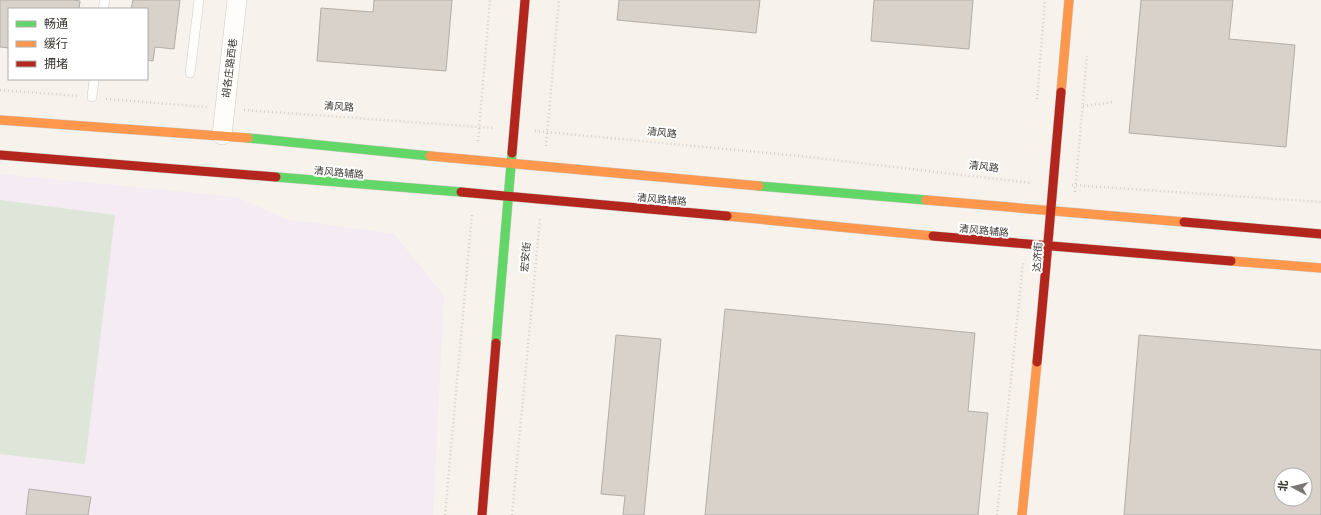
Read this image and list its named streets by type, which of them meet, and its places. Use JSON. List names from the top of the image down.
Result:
{
  "streets": {
    "street": ["胡各庄路西巷", "清风路辅路", "达济街"],
    "path": ["清风路", "宏安街"]
  },
  "crossings": [
    ["胡各庄路西巷", "清风路"],
    ["清风路", "达济街"],
    ["清风路辅路", "宏安街"],
    ["清风路辅路", "达济街"]
  ],
  "legend": ["畅通", "缓行", "拥堵"],
  "north": "left"
}
